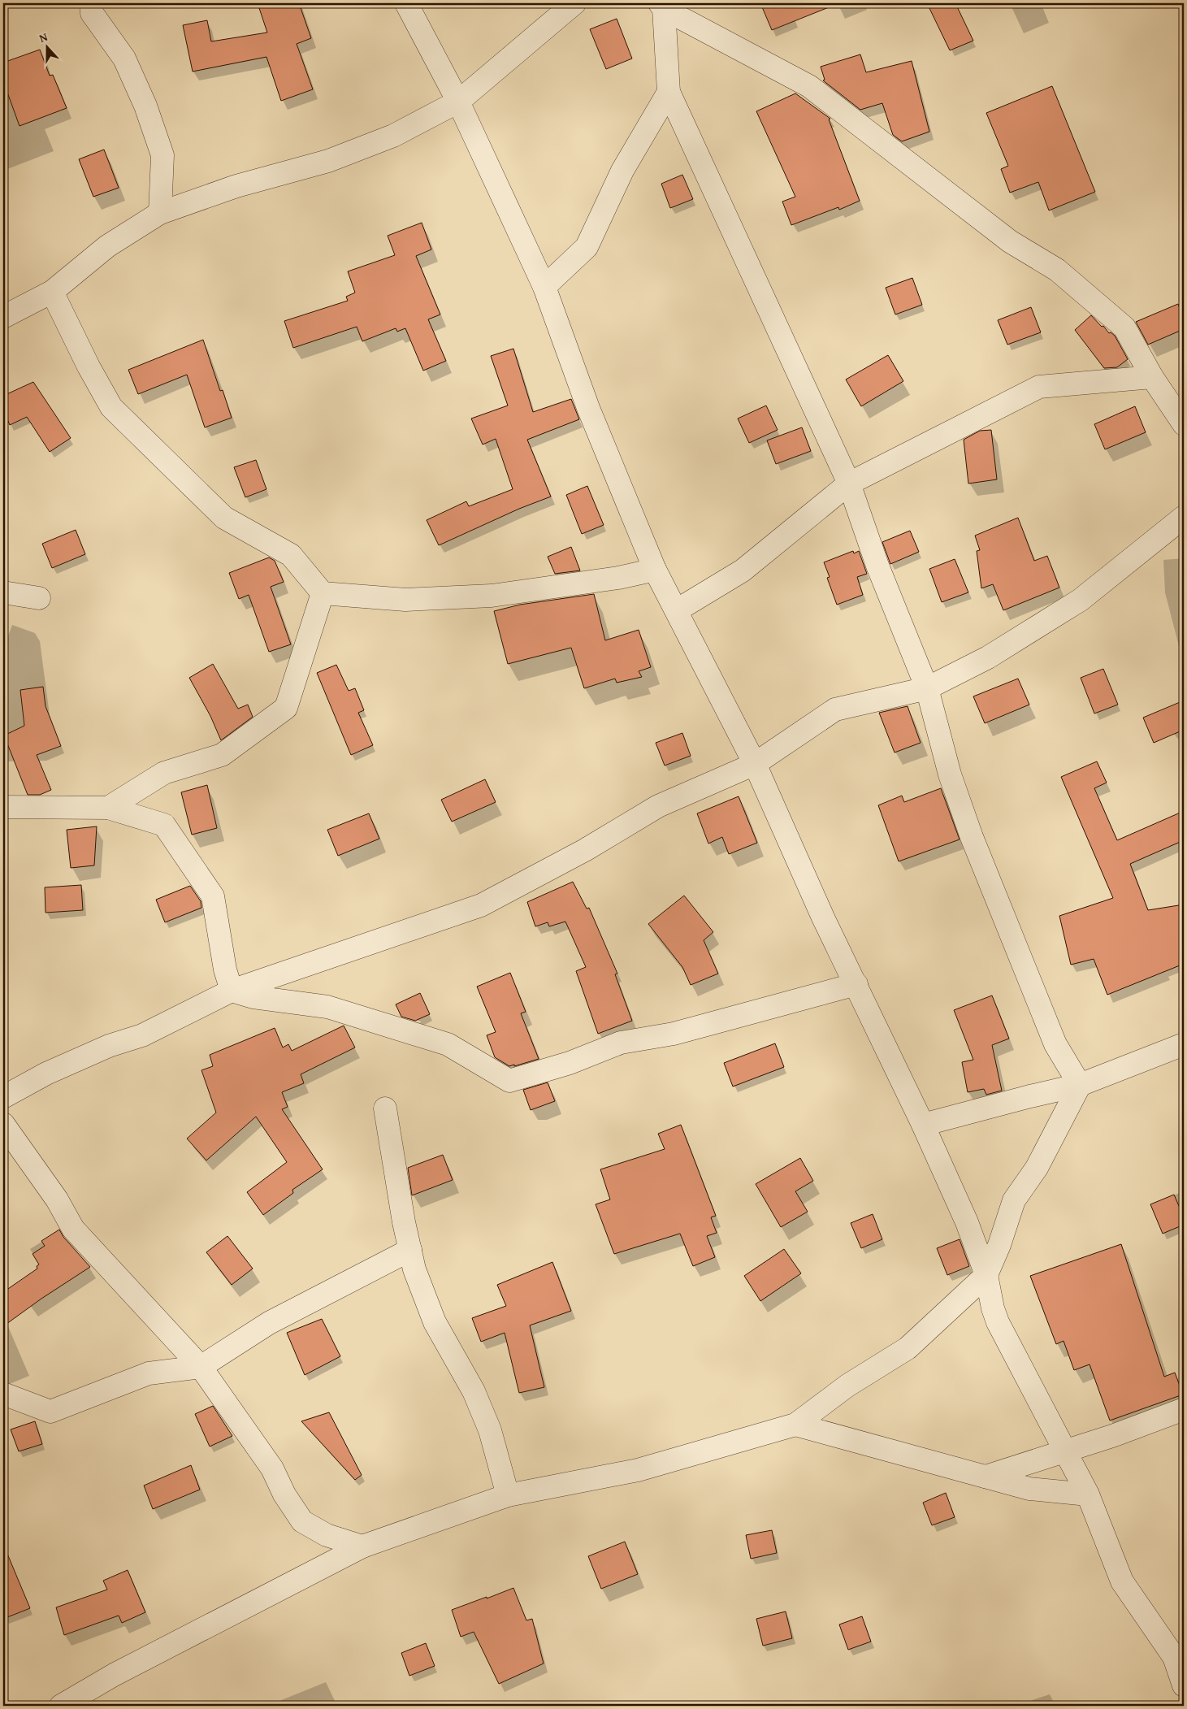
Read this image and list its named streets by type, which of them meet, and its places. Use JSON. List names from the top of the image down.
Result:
{
  "north": "top"
}
